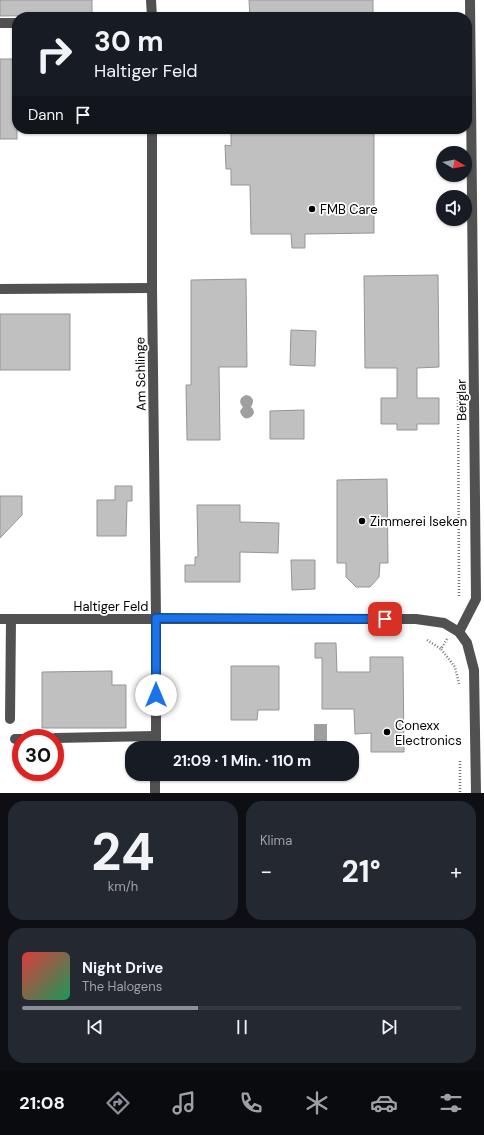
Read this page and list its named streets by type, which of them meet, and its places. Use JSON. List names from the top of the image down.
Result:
{
  "streets": {
    "street": ["Am Schlinge", "Berglar", "Haltiger Feld"]
  },
  "crossings": [
    ["Am Schlinge", "Haltiger Feld"],
    ["Berglar", "Haltiger Feld"]
  ],
  "places": ["FMB Care", "Zimmerei Iseken", "Conexx Electronics"],
  "north": "right",
  "page": {
    "turn": ["30 m", "Haltiger Feld"],
    "then": "Dann",
    "limit": "30",
    "trip": "21:09 · 1 Min. · 110 m",
    "tile": [
      ["24", "km/h"],
      "Klima"
    ],
    "heat": ["−", "21°", "+"],
    "song": ["Night Drive", "The Halogens"],
    "tabs": "21:08"
  }
}
